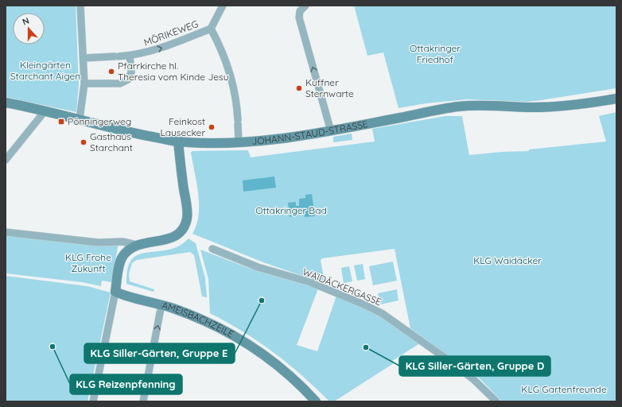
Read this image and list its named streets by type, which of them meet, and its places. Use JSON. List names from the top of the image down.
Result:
{
  "streets": {
    "street": [
      "MÖRIKEWEG",
      "JOHANN-STAUD-STRASSE",
      "WAIDÄCKERGASSE",
      "AMEISBACHZEILE"
    ]
  },
  "one_way": ["MÖRIKEWEG"],
  "parks": [
    "Ottakringer Friedhof",
    "Kleingärten Starchant Aigen",
    "Ottakringer Bad",
    "KLG Frohe Zukunft",
    "KLG Waidäcker",
    "KLG Gartenfreunde"
  ],
  "places": {
    "other": [
      "Pfarrkirche hl. Theresia vom Kinde Jesu",
      "Kuffner Sternwarte",
      "Feinkost Lausecker",
      "Gasthaus Starchant",
      "KLG Siller-Gärten, Gruppe E",
      "KLG Reizenpfenning",
      "KLG Siller-Gärten, Gruppe D"
    ],
    "transit": ["Pönningerweg"]
  },
  "north": "top"
}
